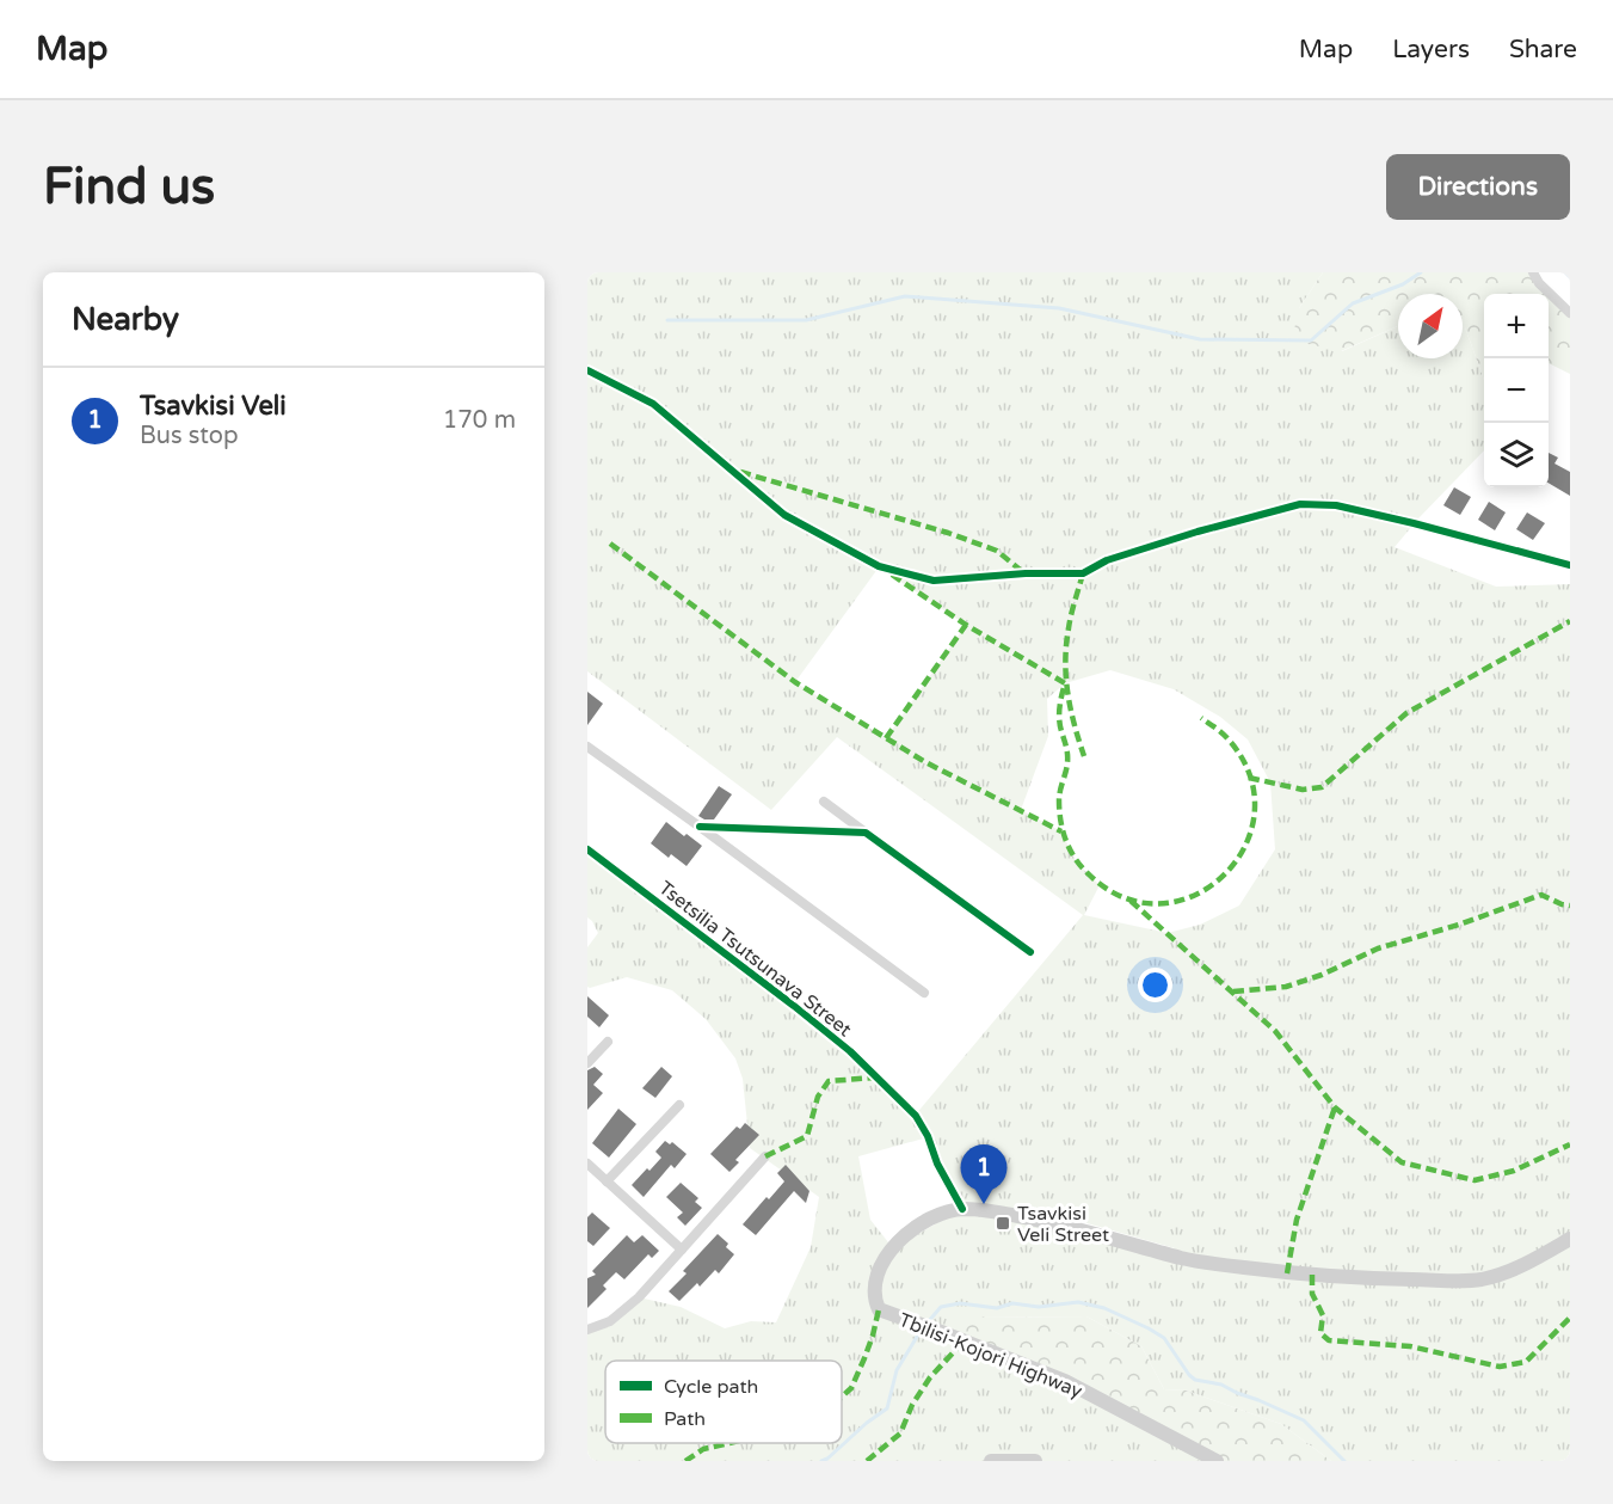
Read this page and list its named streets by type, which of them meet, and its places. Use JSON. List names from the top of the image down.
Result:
{
  "streets": {
    "main road": ["Tbilisi-Kojori Highway"],
    "street": ["Tsetsilia Tsutsunava Street"]
  },
  "crossings": [
    ["Tsetsilia Tsutsunava Street", "Tbilisi-Kojori Highway"]
  ],
  "places": {
    "transit": ["Tsavkisi Veli Street"]
  },
  "legend": ["Cycle path", "Path"],
  "north": "top right",
  "page": {
    "header": "Map",
    "nav": ["Map", "Layers", "Share"],
    "buttons": "Directions",
    "title": "Find us",
    "heading": "Nearby",
    "map_buttons": ["+", "−"],
    "list": [
      {
        "mark": "1",
        "name": "Tsavkisi Veli",
        "note": "Bus stop",
        "value": "170 m"
      }
    ],
    "pins": "1"
  }
}
